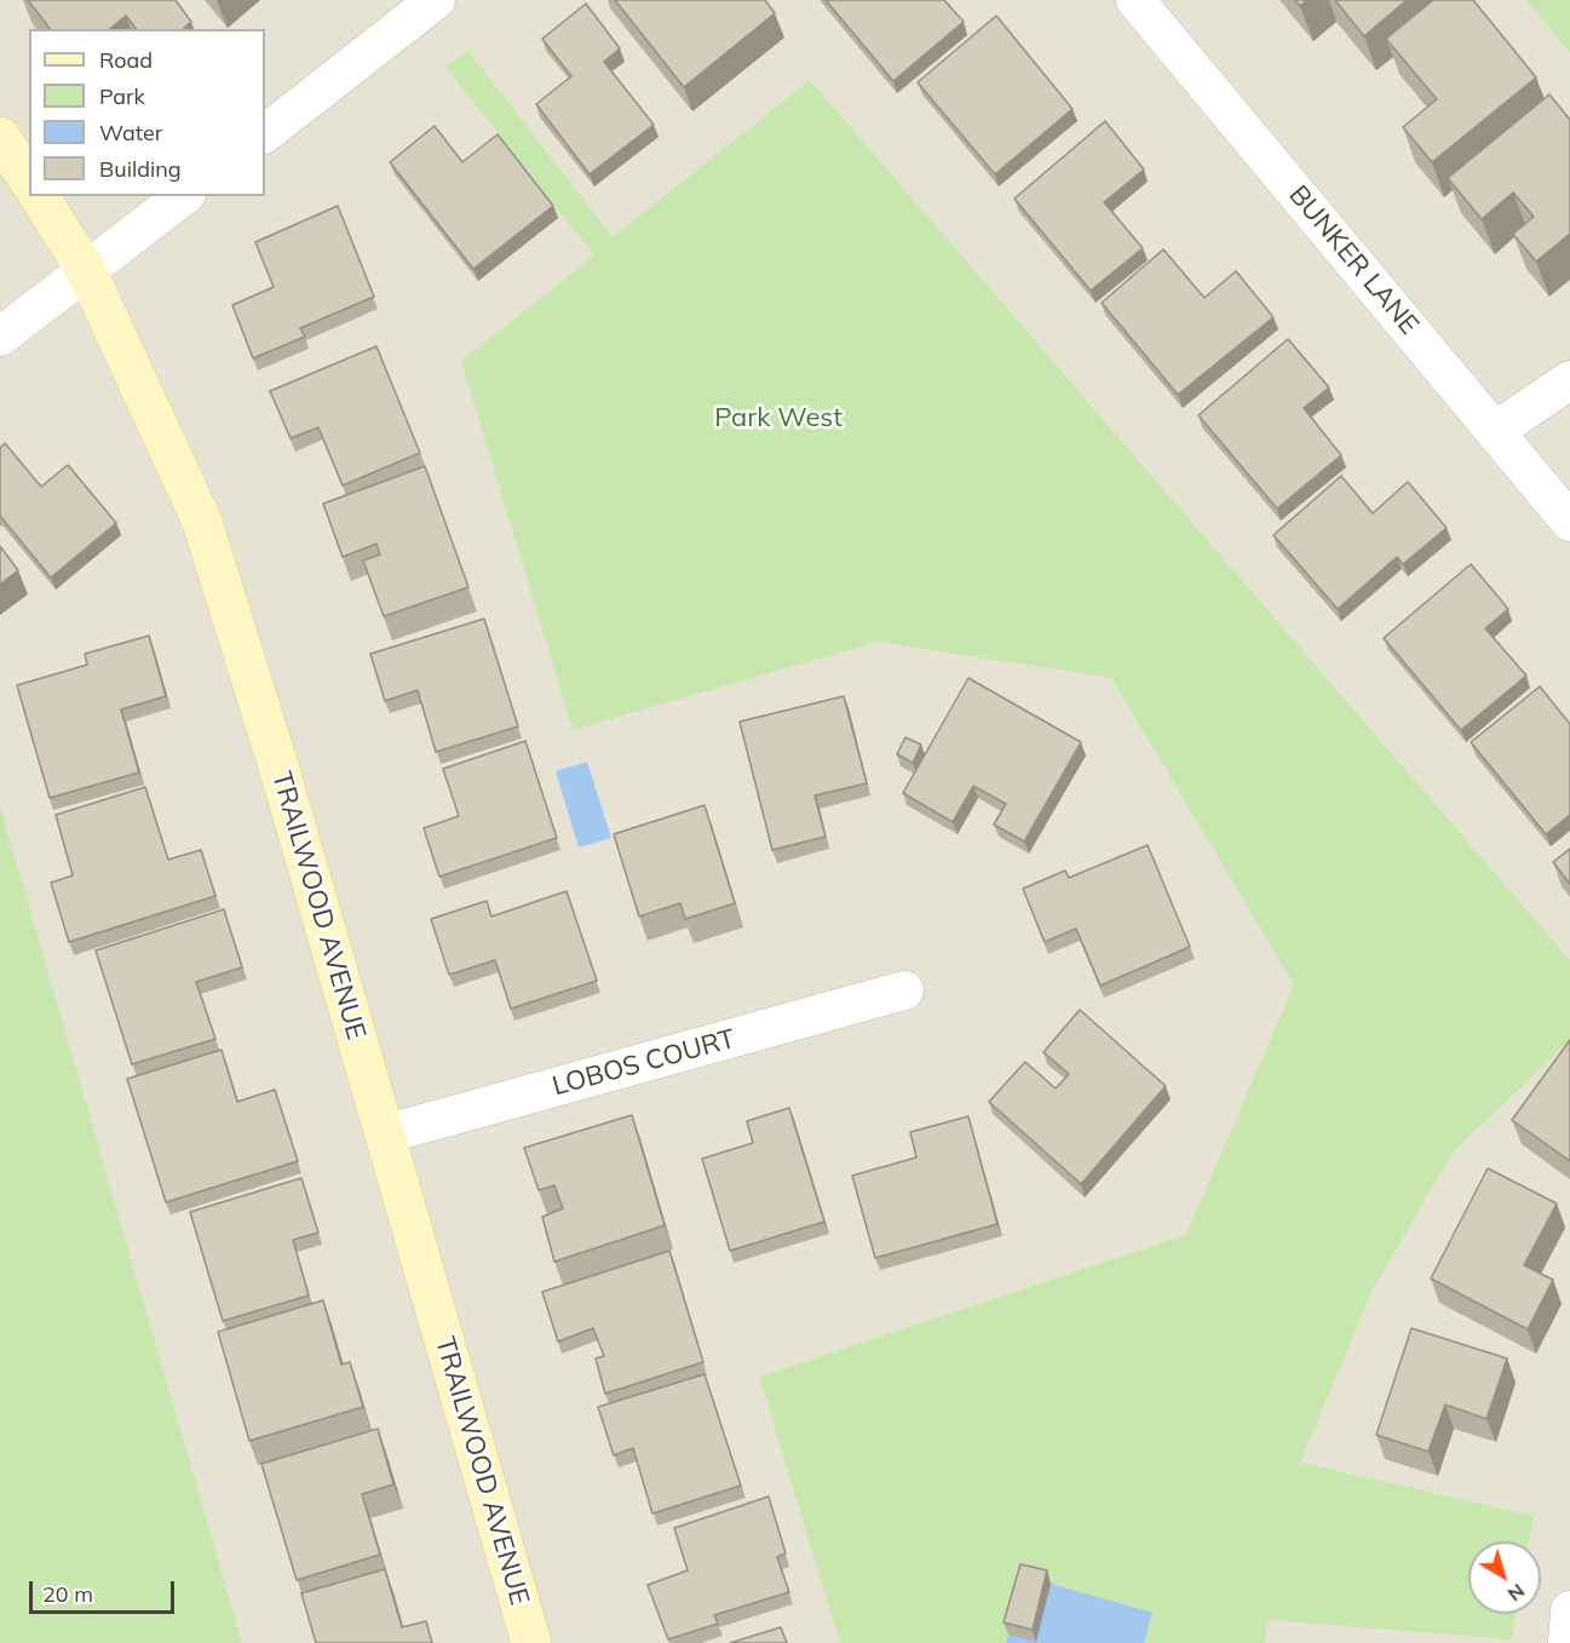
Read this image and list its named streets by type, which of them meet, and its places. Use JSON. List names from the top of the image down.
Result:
{
  "streets": {
    "street": ["BUNKER LANE", "TRAILWOOD AVENUE", "LOBOS COURT"]
  },
  "crossings": [
    ["TRAILWOOD AVENUE", "LOBOS COURT"]
  ],
  "parks": ["Park West"],
  "legend": [
    "Road",
    "Park",
    "Water",
    "Building"
  ],
  "scale_bar": "20 m",
  "north": "bottom right"
}
